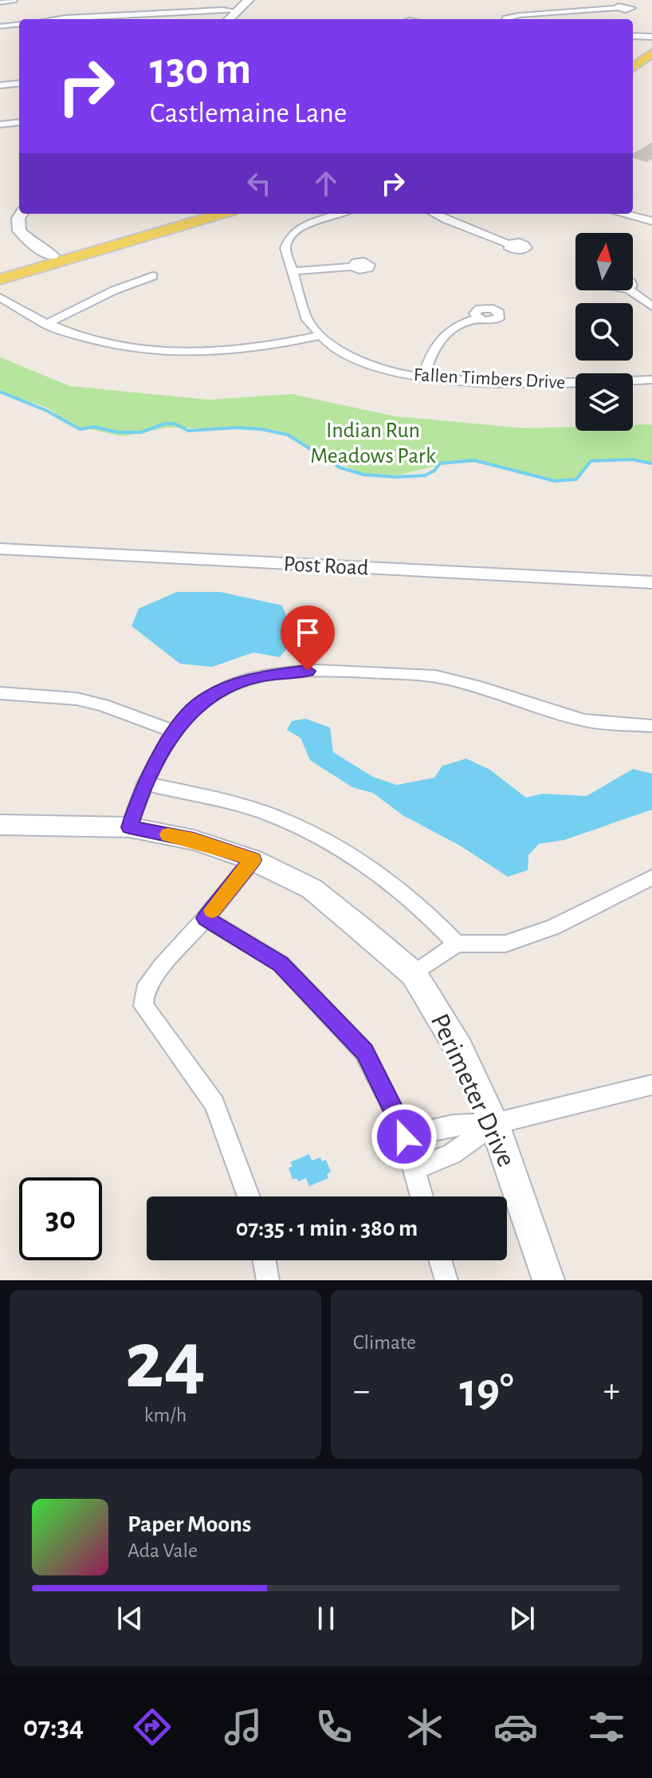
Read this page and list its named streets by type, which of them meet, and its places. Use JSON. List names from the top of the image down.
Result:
{
  "streets": {
    "main road": ["Perimeter Drive"],
    "street": ["Fallen Timbers Drive", "Post Road"]
  },
  "parks": ["Indian Run Meadows Park"],
  "north": "top",
  "page": {
    "turn": ["130 m", "Castlemaine Lane"],
    "limit": "30",
    "trip": "07:35 · 1 min · 380 m",
    "tile": [
      ["24", "km/h"],
      "Climate"
    ],
    "heat": ["−", "19°", "+"],
    "song": ["Paper Moons", "Ada Vale"],
    "tabs": "07:34"
  }
}
